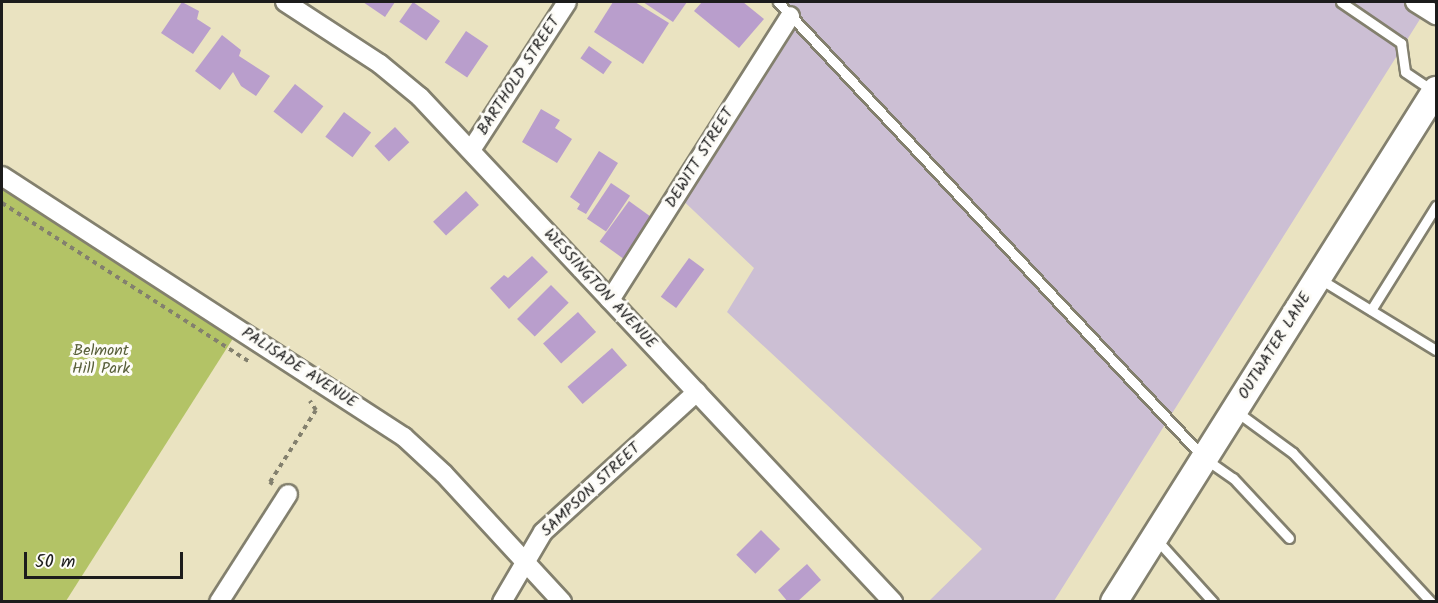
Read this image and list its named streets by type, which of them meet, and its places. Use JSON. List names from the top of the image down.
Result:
{
  "streets": {
    "street": [
      "BARTHOLD STREET",
      "DEWITT STREET",
      "WESSINGTON AVENUE",
      "OUTWATER LANE",
      "PALISADE AVENUE",
      "SAMPSON STREET"
    ]
  },
  "crossings": [
    ["BARTHOLD STREET", "WESSINGTON AVENUE"],
    ["DEWITT STREET", "WESSINGTON AVENUE"],
    ["WESSINGTON AVENUE", "SAMPSON STREET"],
    ["PALISADE AVENUE", "SAMPSON STREET"]
  ],
  "parks": ["Belmont Hill Park"],
  "scale_bar": "50 m"
}
